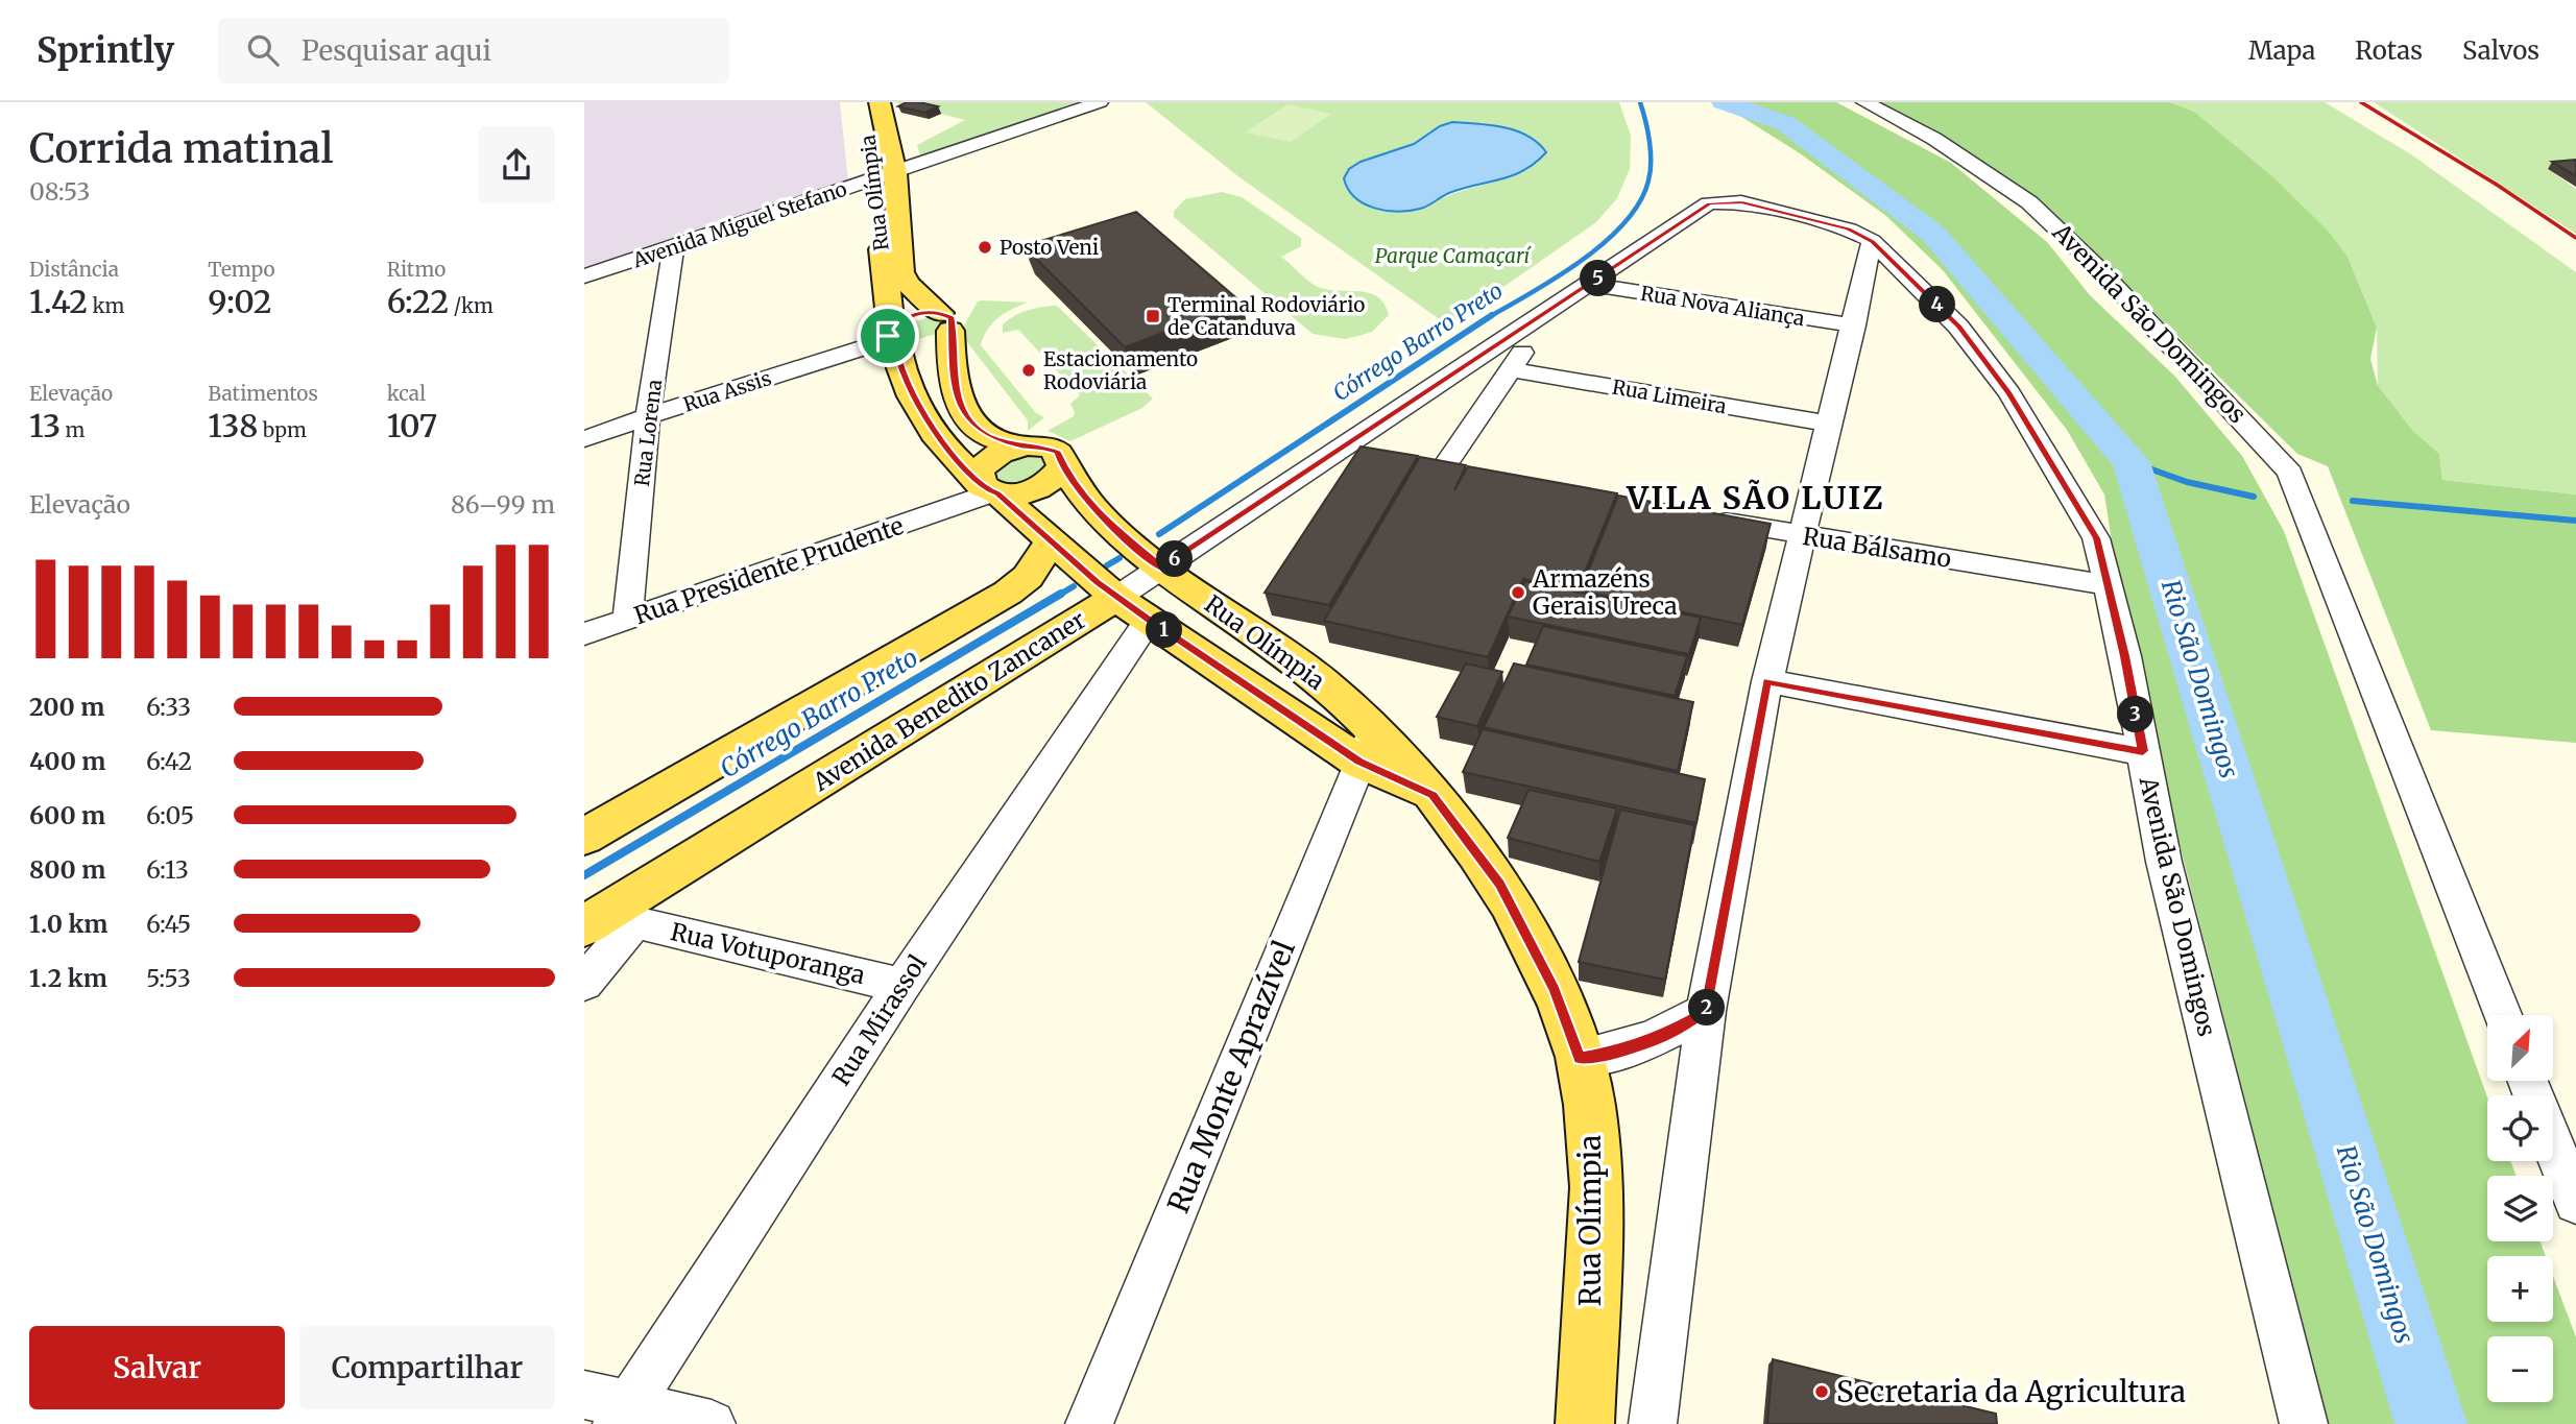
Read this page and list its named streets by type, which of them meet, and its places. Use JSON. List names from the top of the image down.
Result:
{
  "streets": {
    "main road": ["Rua Olímpia", "Avenida Benedito Zancaner"],
    "street": [
      "Avenida Miguel Stefano",
      "Rua Nova Aliança",
      "Avenida São Domingos",
      "Rua Assis",
      "Rua Limeira",
      "Rua Lorena",
      "Rua Bálsamo",
      "Rua Presidente Prudente",
      "Rua Votuporanga",
      "Rua Mirassol",
      "Rua Monte Aprazível"
    ]
  },
  "crossings": [
    ["Rua Olímpia", "Avenida Miguel Stefano"],
    ["Rua Olímpia", "Rua Assis"],
    ["Rua Olímpia", "Rua Presidente Prudente"],
    ["Rua Olímpia", "Avenida Benedito Zancaner"],
    ["Rua Olímpia", "Rua Mirassol"],
    ["Rua Olímpia", "Rua Monte Aprazível"],
    ["Avenida Miguel Stefano", "Rua Lorena"],
    ["Rua Nova Aliança", "Avenida Benedito Zancaner"],
    ["Avenida São Domingos", "Rua Bálsamo"],
    ["Avenida São Domingos", "Avenida Benedito Zancaner"],
    ["Rua Assis", "Rua Lorena"],
    ["Rua Lorena", "Rua Presidente Prudente"],
    ["Avenida Benedito Zancaner", "Rua Votuporanga"],
    ["Avenida Benedito Zancaner", "Rua Mirassol"],
    ["Rua Votuporanga", "Rua Mirassol"]
  ],
  "districts": ["VILA SÃO LUIZ"],
  "water": ["Córrego Barro Preto", "Rio São Domingos"],
  "parks": ["Parque Camaçarí"],
  "places": {
    "other": [
      "Posto Veni",
      "Estacionamento Rodoviária",
      "Armazéns Gerais Ureca",
      "Secretaria da Agricultura"
    ],
    "transit": ["Terminal Rodoviário de Catanduva"]
  },
  "north": "top right",
  "page": {
    "header": "Sprintly",
    "search": "Pesquisar aqui",
    "nav": ["Mapa", "Rotas", "Salvos"],
    "heading": ["Corrida matinal", "08:53"],
    "stats": [
      ["Distância", "1.42 km"],
      ["Tempo", "9:02"],
      ["Ritmo", "6:22 /km"],
      ["Elevação", "13 m"],
      ["Batimentos", "138 bpm"],
      ["kcal", "107"]
    ],
    "pins": [
      "5",
      "4",
      "6",
      "1",
      "3",
      "2"
    ],
    "chart": ["Elevação", "86–99 m"],
    "list": [
      {
        "name": "200 m",
        "note": "6:33"
      },
      {
        "name": "400 m",
        "note": "6:42"
      },
      {
        "name": "600 m",
        "note": "6:05"
      },
      {
        "name": "800 m",
        "note": "6:13"
      },
      {
        "name": "1.0 km",
        "note": "6:45"
      },
      {
        "name": "1.2 km",
        "note": "5:53"
      }
    ],
    "map_buttons": ["+", "−"],
    "buttons": ["Salvar", "Compartilhar"]
  }
}
